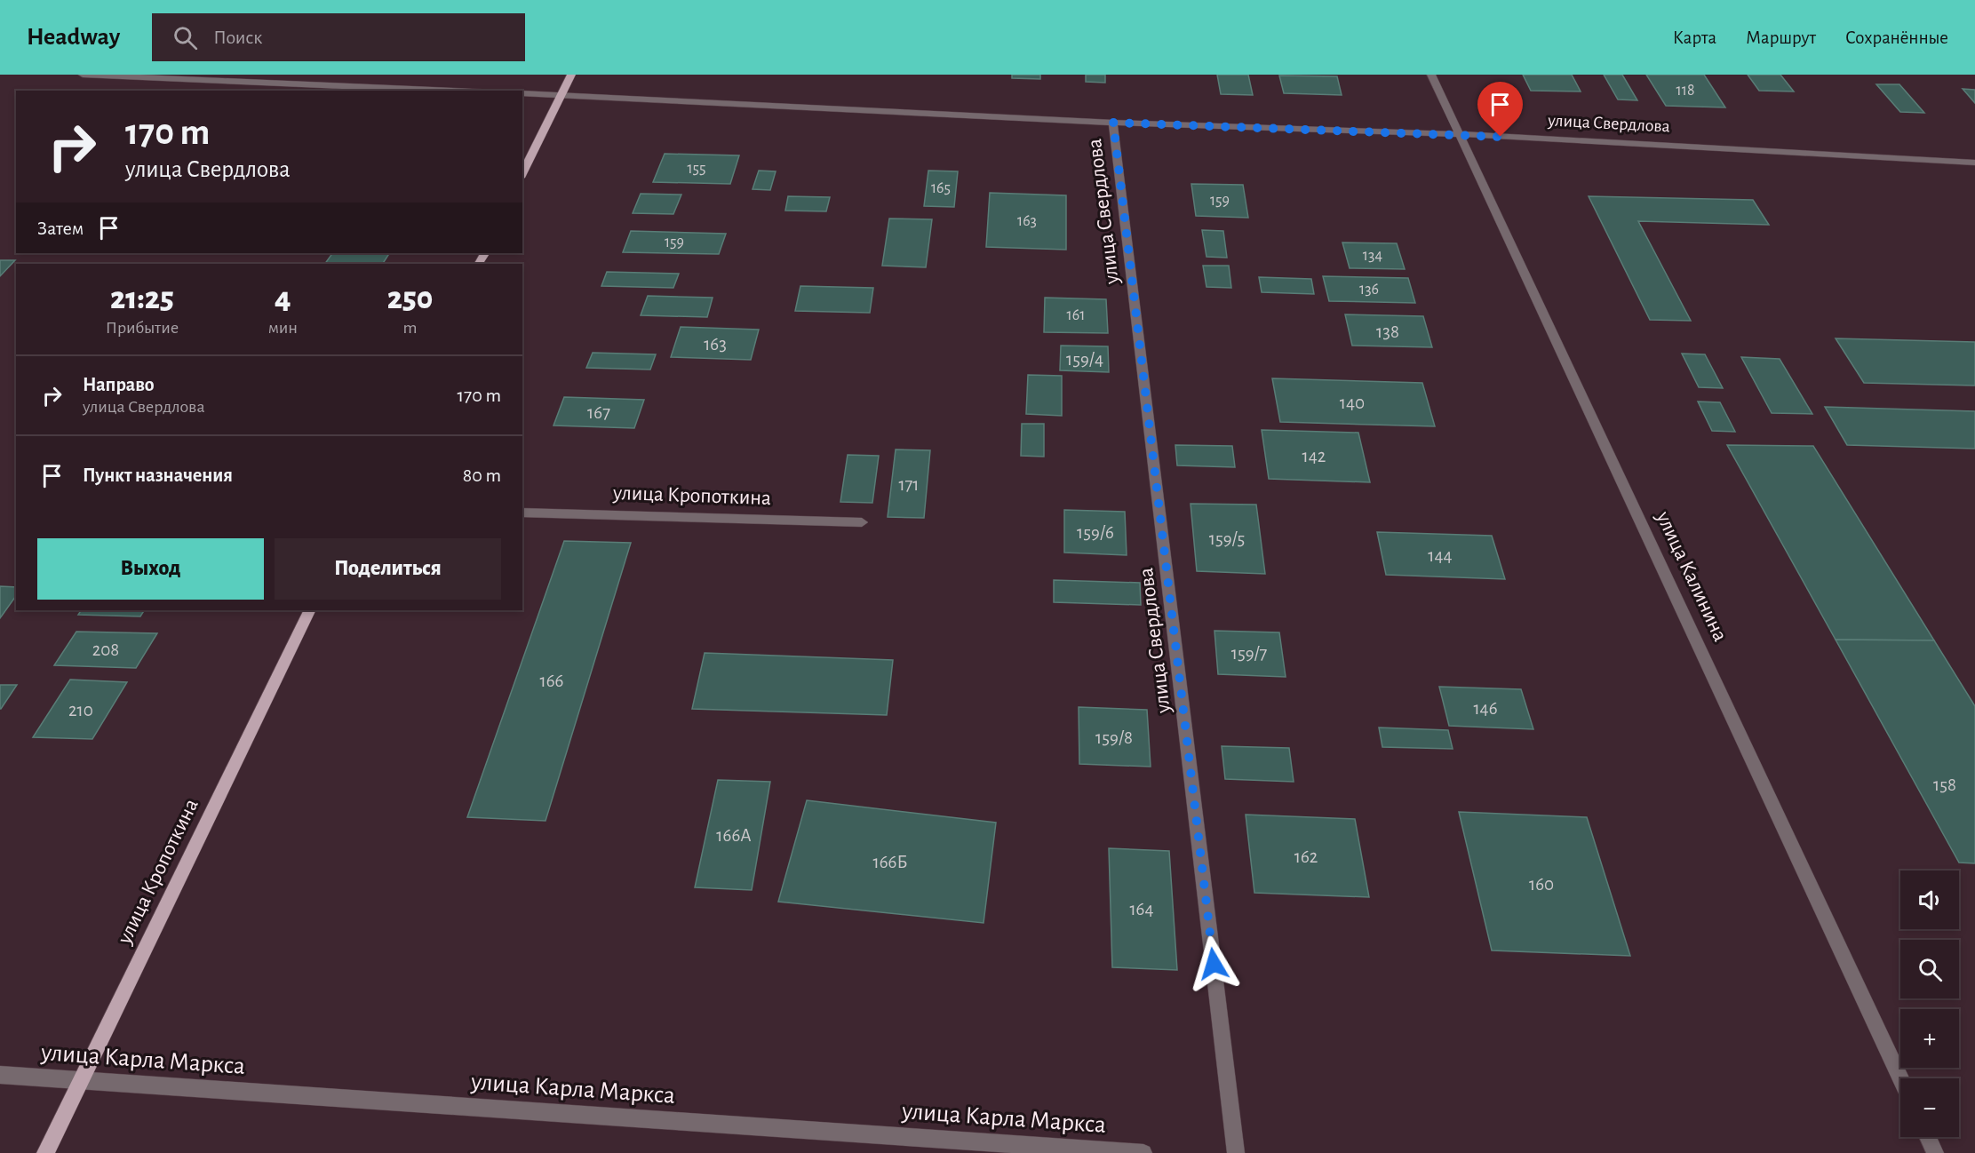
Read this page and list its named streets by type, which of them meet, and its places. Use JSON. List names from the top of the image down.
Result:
{
  "streets": {
    "main road": ["улица Кропоткина"],
    "street": ["улица Свердлова", "улица Калинина", "улица Карла Маркса"]
  },
  "crossings": [
    ["улица Свердлова", "улица Калинина"],
    ["улица Кропоткина", "улица Карла Маркса"]
  ],
  "house_numbers": [
    "118",
    "155",
    "165",
    "159",
    "163",
    "159",
    "134",
    "136",
    "161",
    "138",
    "163",
    "159/4",
    "140",
    "167",
    "142",
    "171",
    "159/6",
    "159/5",
    "144",
    "208",
    "159/7",
    "166",
    "146",
    "210",
    "159/8",
    "158",
    "166А",
    "162",
    "166Б",
    "160",
    "164"
  ],
  "page": {
    "header": "Headway",
    "search": "Поиск",
    "nav": ["Карта", "Маршрут", "Сохранённые"],
    "turn": ["170 m", "улица Свердлова"],
    "then": "Затем",
    "eta": [
      "21:25",
      "Прибытие",
      "4",
      "мин",
      "250",
      "m"
    ],
    "list": [
      {
        "name": "Направо",
        "note": "улица Свердлова",
        "value": "170 m"
      },
      {
        "name": "Пункт назначения",
        "value": "80 m"
      }
    ],
    "buttons": ["Выход", "Поделиться"],
    "map_buttons": ["+", "−"]
  }
}
